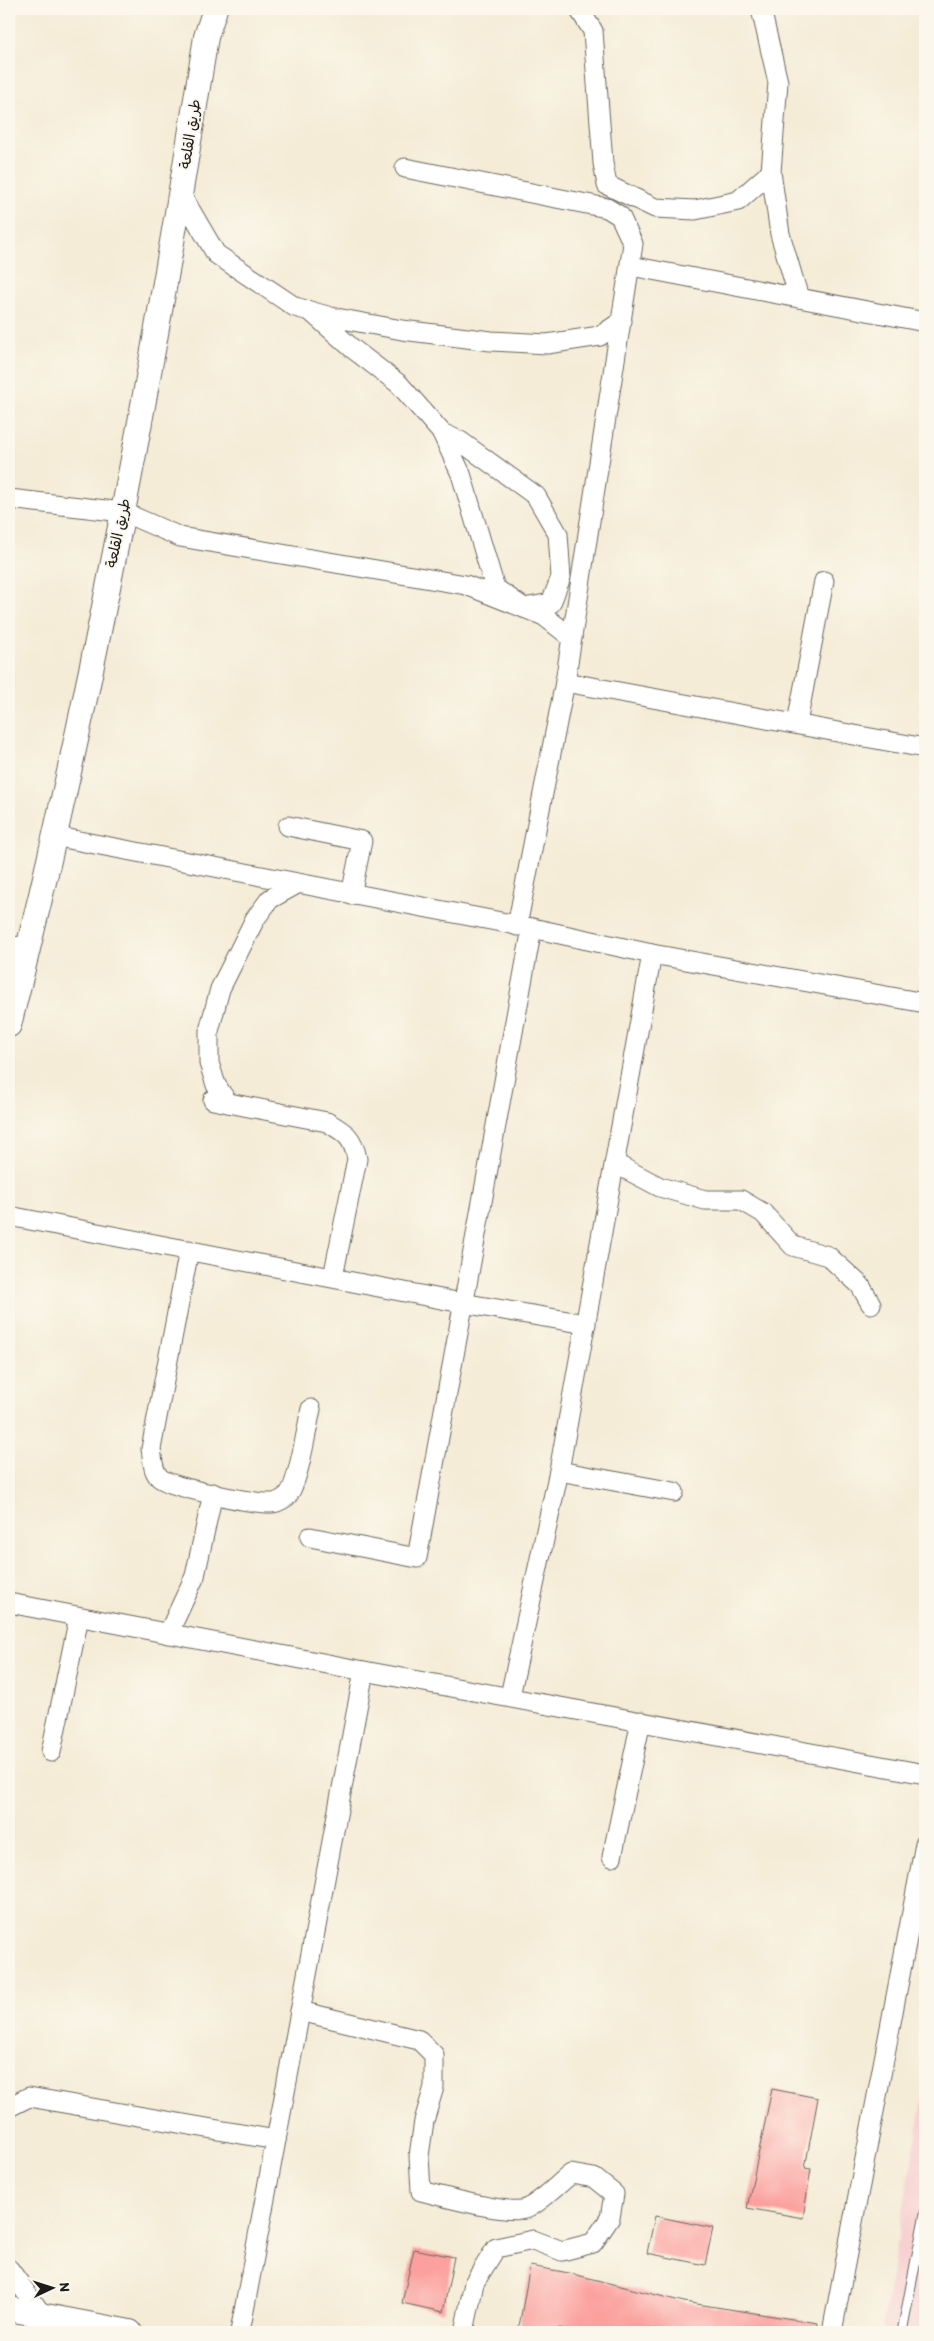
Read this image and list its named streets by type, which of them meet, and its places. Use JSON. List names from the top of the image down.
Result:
{
  "streets": {
    "street": ["طريق القلعة"]
  },
  "north": "right"
}
